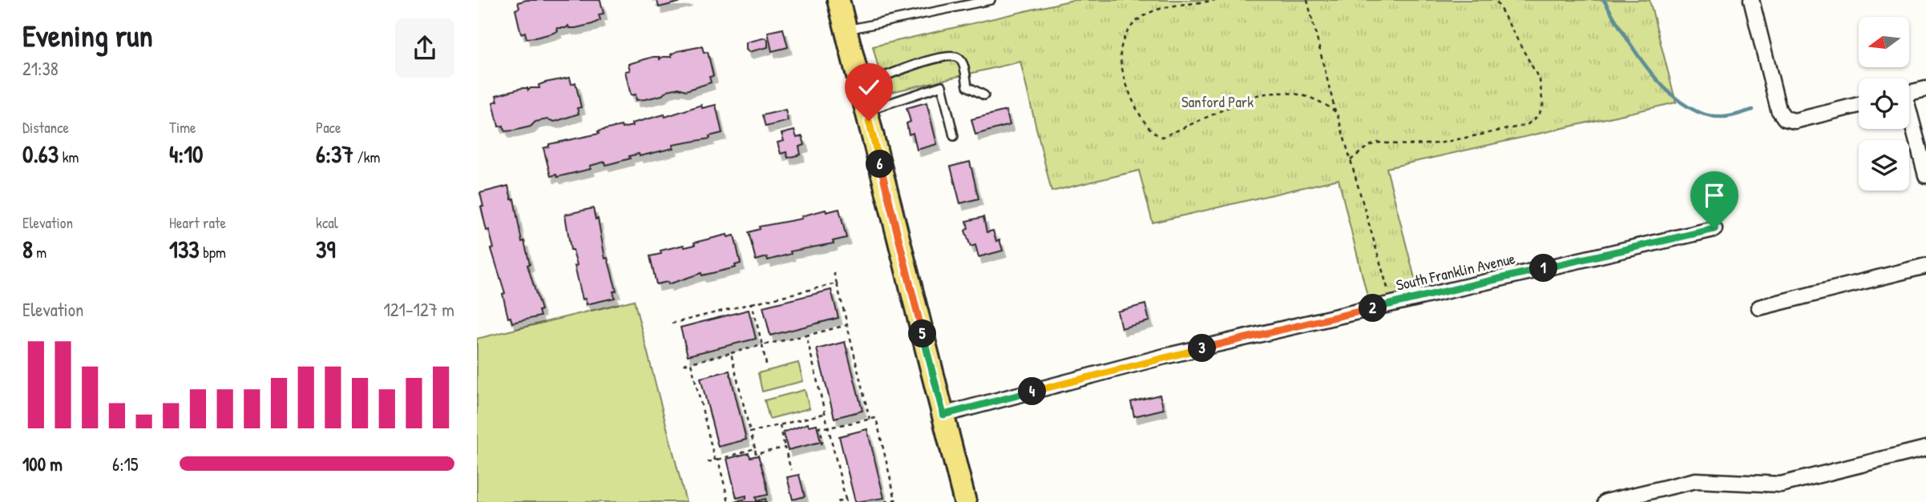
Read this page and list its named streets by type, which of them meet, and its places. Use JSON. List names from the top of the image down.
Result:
{
  "streets": {
    "street": ["South Franklin Avenue"]
  },
  "parks": ["Sanford Park"],
  "north": "left",
  "page": {
    "heading": ["Evening run", "21:38"],
    "stats": [
      ["Distance", "0.63 km"],
      ["Time", "4:10"],
      ["Pace", "6:37 /km"],
      ["Elevation", "8 m"],
      ["Heart rate", "133 bpm"],
      ["kcal", "39"]
    ],
    "pins": [
      "6",
      "1",
      "2",
      "5",
      "3",
      "4"
    ],
    "chart": ["Elevation", "121–127 m"],
    "list": [
      {
        "name": "100 m",
        "note": "6:15"
      }
    ]
  }
}
